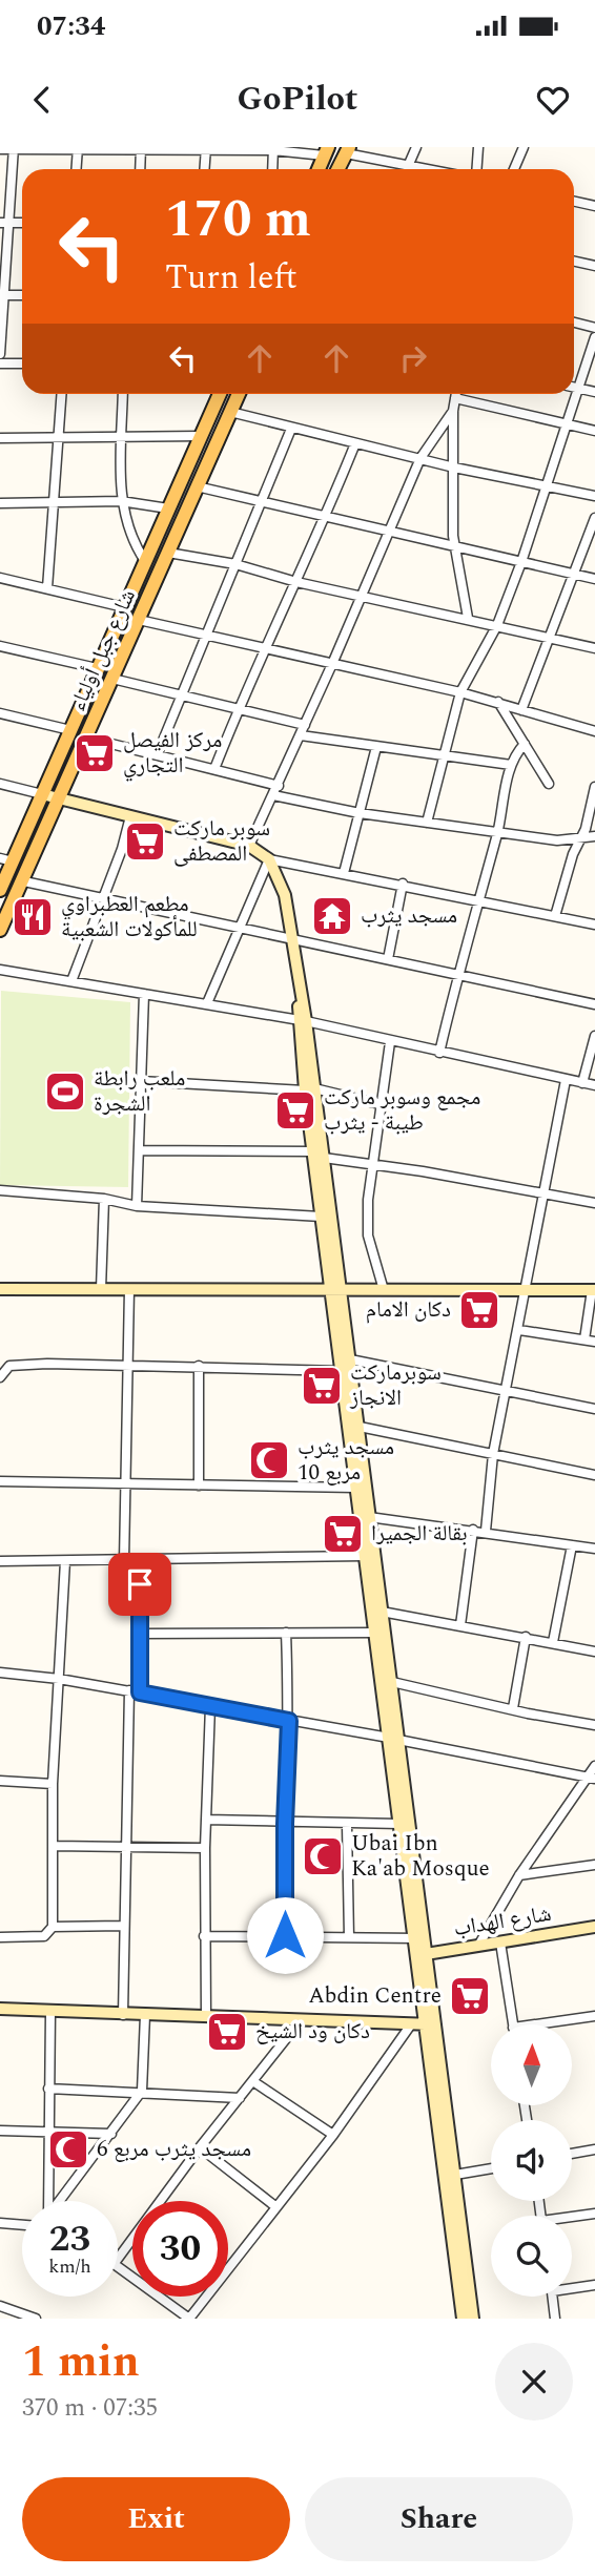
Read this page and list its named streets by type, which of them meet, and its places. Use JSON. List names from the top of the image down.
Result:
{
  "streets": {
    "main road": ["شارع جبل أولياء"],
    "street": ["شارع الهداب"]
  },
  "places": {
    "supermarket": [
      "مركز الفيصل التجاري",
      "سوبر ماركت المصطفى",
      "مجمع وسوبر ماركت طيبة - يثرب",
      "دكان الامام",
      "سوبرماركت الانجاز",
      "بقالة الجميرا",
      "Abdin Centre",
      "دكان ود الشيخ"
    ],
    "temple": ["مسجد يثرب"],
    "restaurant": ["مطعم العطبراوي للمأكولات الشعبية"],
    "sports": ["ملعب رابطة الشجرة"],
    "mosque": ["مسجد يثرب مربع 10", "Ubai Ibn Ka'ab Mosque", "مسجد يثرب مربع 6"]
  },
  "north": "top",
  "page": {
    "status": "07:34",
    "header": "GoPilot",
    "turn": ["170 m", "Turn left"],
    "speed": "23 km/h",
    "limit": "30",
    "heading": ["1 min", "370 m · 07:35"],
    "buttons": ["Exit", "Share"]
  }
}
